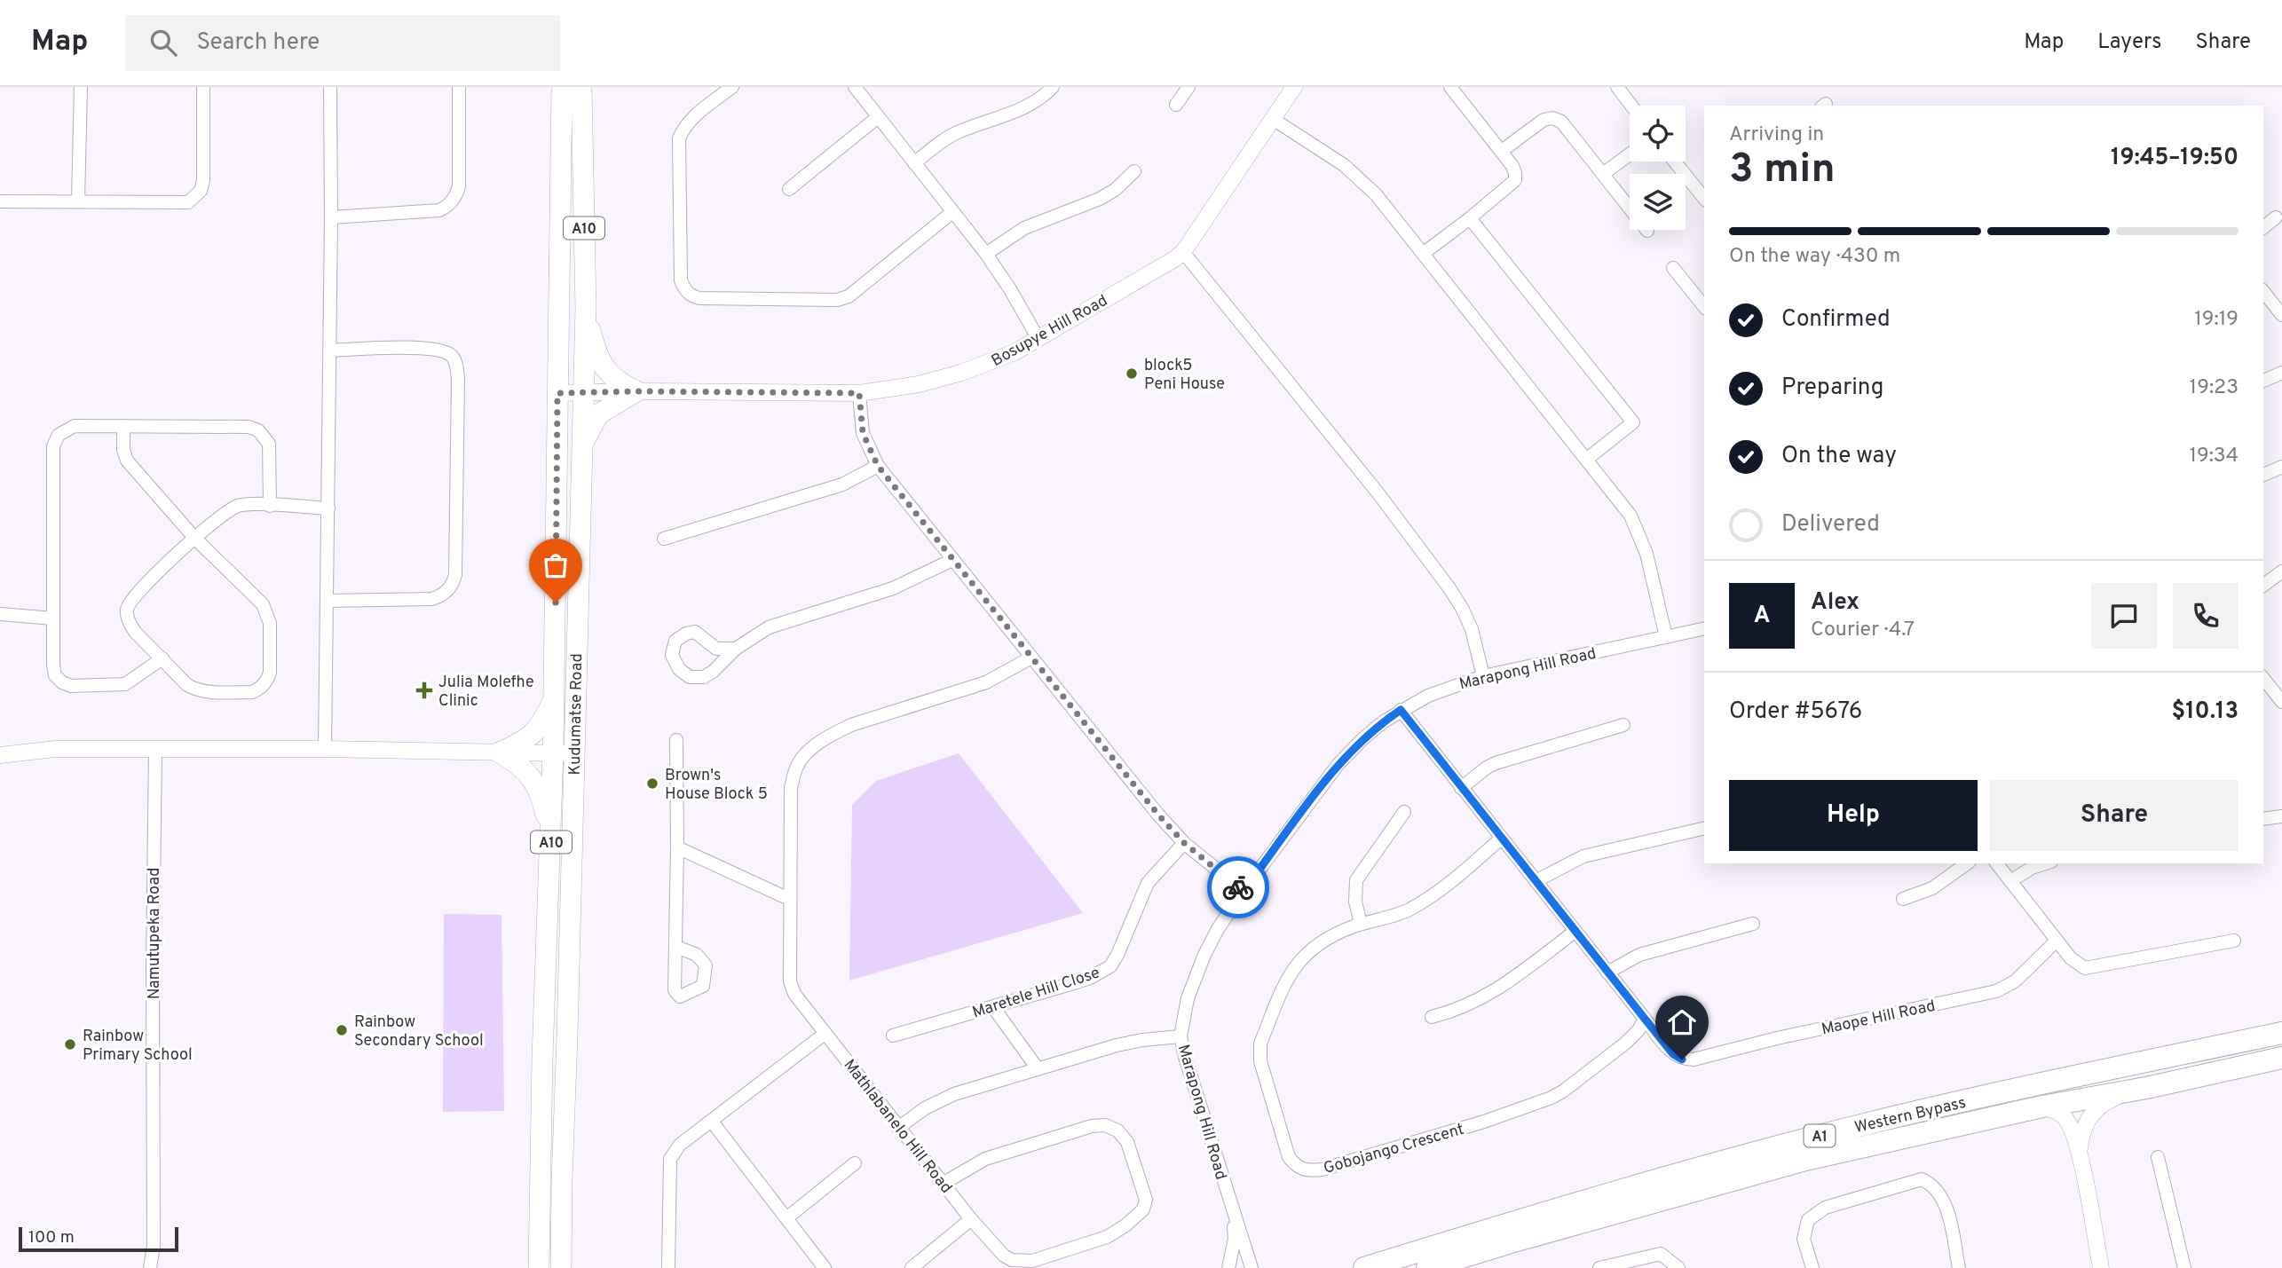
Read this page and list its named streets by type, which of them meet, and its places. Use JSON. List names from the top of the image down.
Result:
{
  "streets": {
    "highway": ["Western Bypass", "A1"],
    "main road": ["A10", "Kudumatse Road"],
    "street": [
      "Bosupye Hill Road",
      "Marapong Hill Road",
      "Namutupeka Road",
      "Maretele Hill Close",
      "Maope Hill Road",
      "Mathlabanelo Hill Road",
      "Gobojango Crescent"
    ]
  },
  "crossings": [
    ["Bosupye Hill Road", "Kudumatse Road"],
    ["Maope Hill Road", "Gobojango Crescent"]
  ],
  "places": {
    "other": [
      "block5 Peni House",
      "Brown's House Block 5",
      "Rainbow Secondary School",
      "Rainbow Primary School"
    ],
    "health": ["Julia Molefhe Clinic"]
  },
  "scale_bar": "100 m",
  "page": {
    "header": "Map",
    "search": "Search here",
    "nav": ["Map", "Layers", "Share"],
    "heading": ["3 min", "Arriving in", "19:45–19:50"],
    "panel": [
      "Alex",
      "Courier · 4.7",
      "Order #5676",
      "$10.13"
    ],
    "bar": "On the way · 430 m",
    "list": [
      ["Confirmed", "19:19"],
      ["Preparing", "19:23"],
      ["On the way", "19:34"],
      "Delivered"
    ],
    "round": "A",
    "buttons": ["Help", "Share"],
    "scale": "100 m"
  }
}
